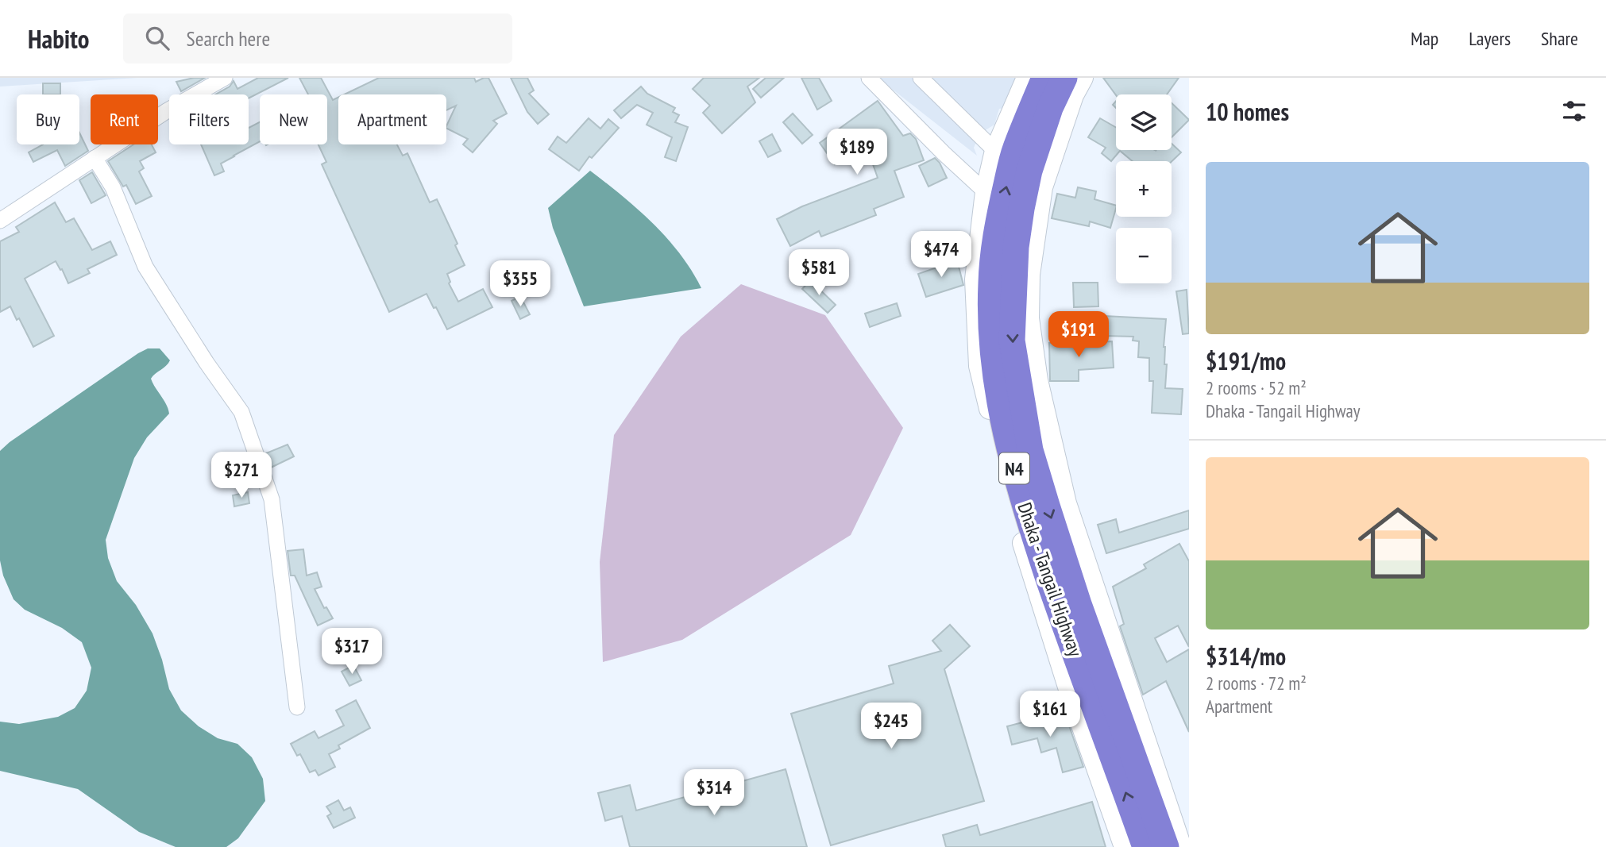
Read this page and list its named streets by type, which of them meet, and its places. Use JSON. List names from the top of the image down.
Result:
{
  "streets": {
    "highway": ["N4", "Dhaka - Tangail Highway"]
  },
  "page": {
    "header": "Habito",
    "search": "Search here",
    "nav": ["Map", "Layers", "Share"],
    "heading": "10 homes",
    "map_buttons": ["+", "−"],
    "chip": [
      "Buy",
      "Rent",
      "Filters",
      "New",
      "Apartment"
    ],
    "price": [
      "$189",
      "$474",
      "$581",
      "$355",
      "$191",
      "$271",
      "$317",
      "$161",
      "$245",
      "$314"
    ],
    "list": [
      {
        "name": "$191/mo",
        "note": "2 rooms · 52 m² · Dhaka - Tangail Highway"
      },
      {
        "name": "$314/mo",
        "note": "2 rooms · 72 m² · Apartment"
      }
    ]
  }
}
